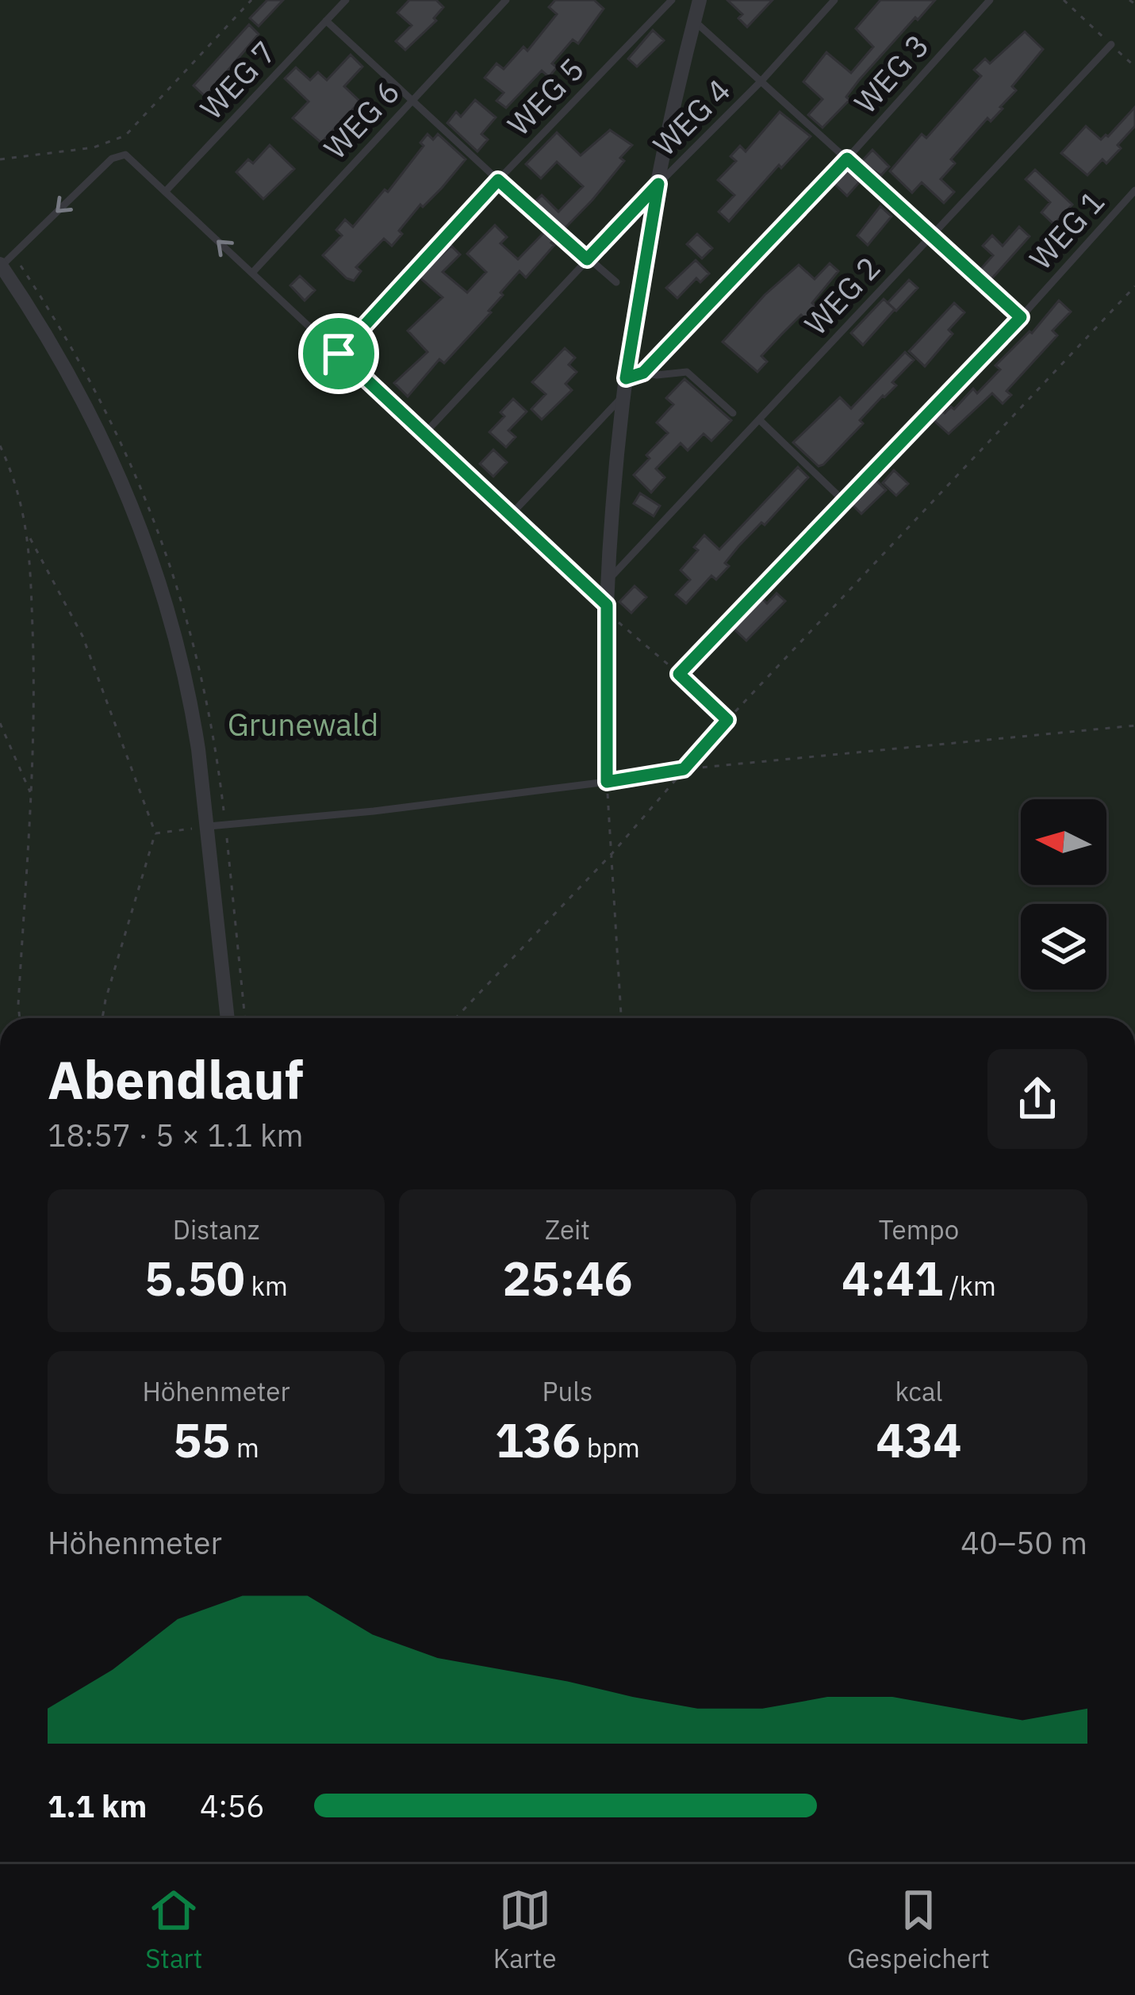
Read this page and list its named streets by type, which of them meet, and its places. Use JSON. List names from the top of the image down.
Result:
{
  "streets": {
    "lane": [
      "WEG 3",
      "WEG 7",
      "WEG 5",
      "WEG 4",
      "WEG 6",
      "WEG 1",
      "WEG 2"
    ]
  },
  "parks": ["Grunewald"],
  "north": "left",
  "page": {
    "heading": ["Abendlauf", "18:57 · 5 × 1.1 km"],
    "stats": [
      ["Distanz", "5.50 km"],
      ["Zeit", "25:46"],
      ["Tempo", "4:41 /km"],
      ["Höhenmeter", "55 m"],
      ["Puls", "136 bpm"],
      ["kcal", "434"]
    ],
    "chart": ["Höhenmeter", "40–50 m"],
    "list": [
      {
        "name": "1.1 km",
        "note": "4:56"
      }
    ],
    "tabs": ["Start", "Karte", "Gespeichert"]
  }
}
